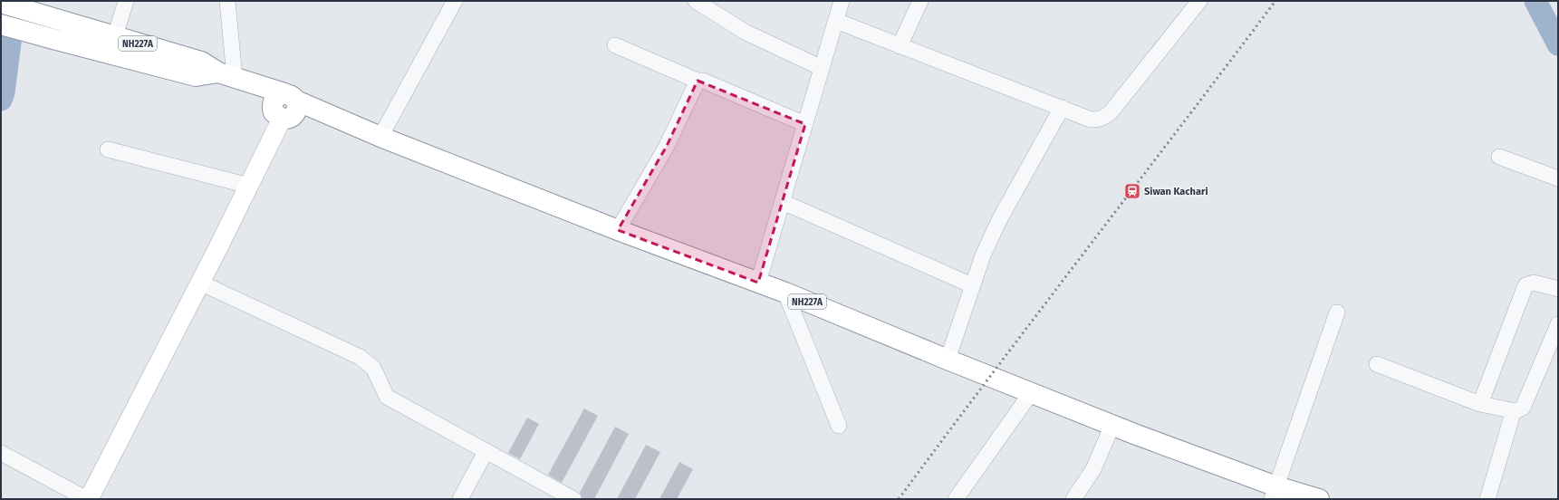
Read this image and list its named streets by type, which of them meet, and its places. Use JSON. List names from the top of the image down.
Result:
{
  "streets": {
    "highway": ["NH227A"]
  },
  "places": {
    "station": ["Siwan Kachari"]
  }
}
